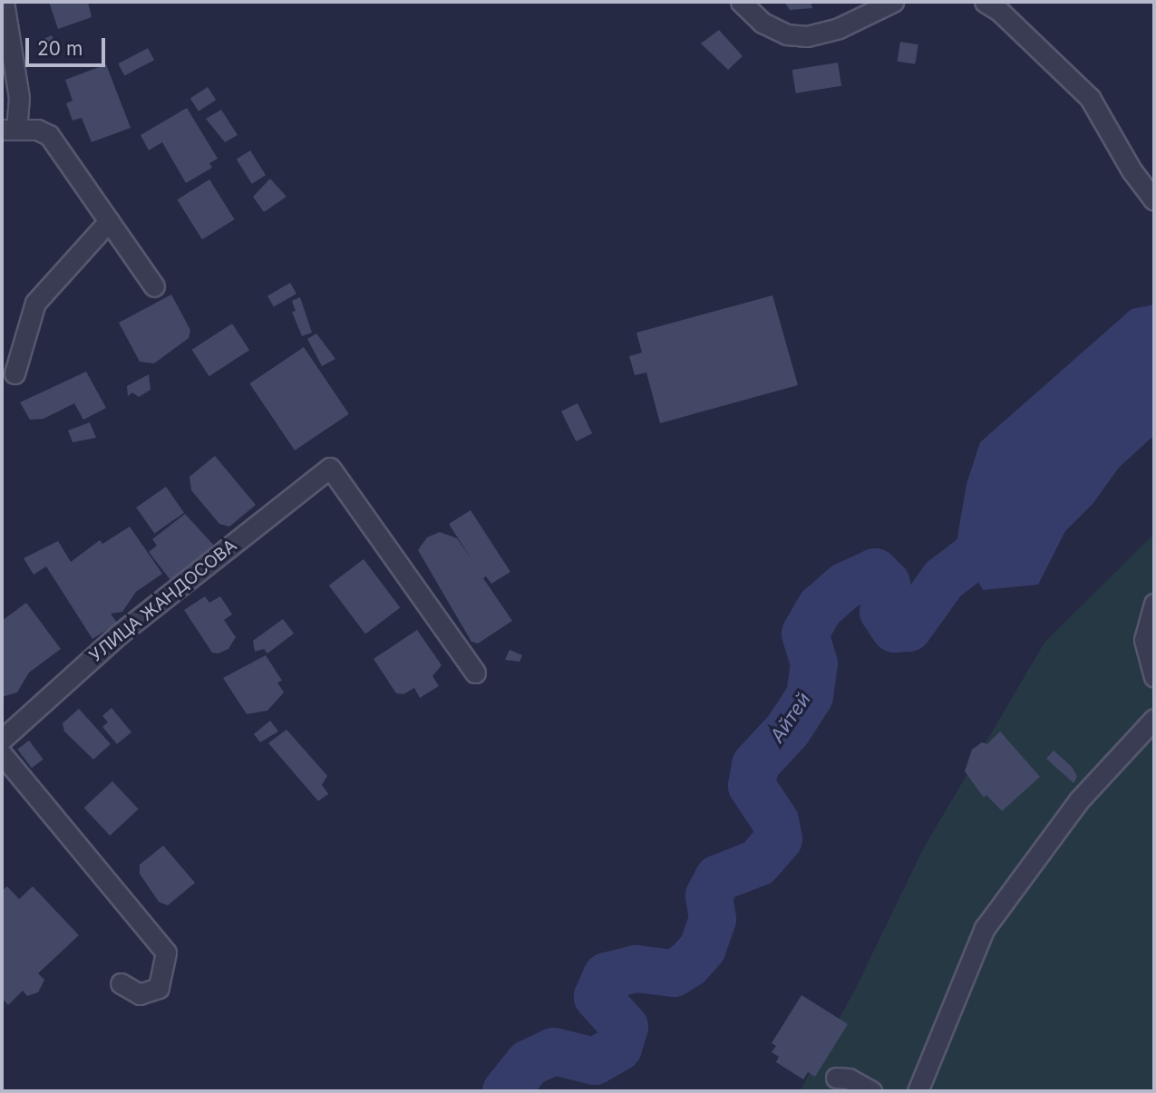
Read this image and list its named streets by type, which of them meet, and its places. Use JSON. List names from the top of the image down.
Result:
{
  "streets": {
    "street": ["УЛИЦА ЖАНДОСОВА"]
  },
  "water": ["Айтей"],
  "scale_bar": "20 m"
}
